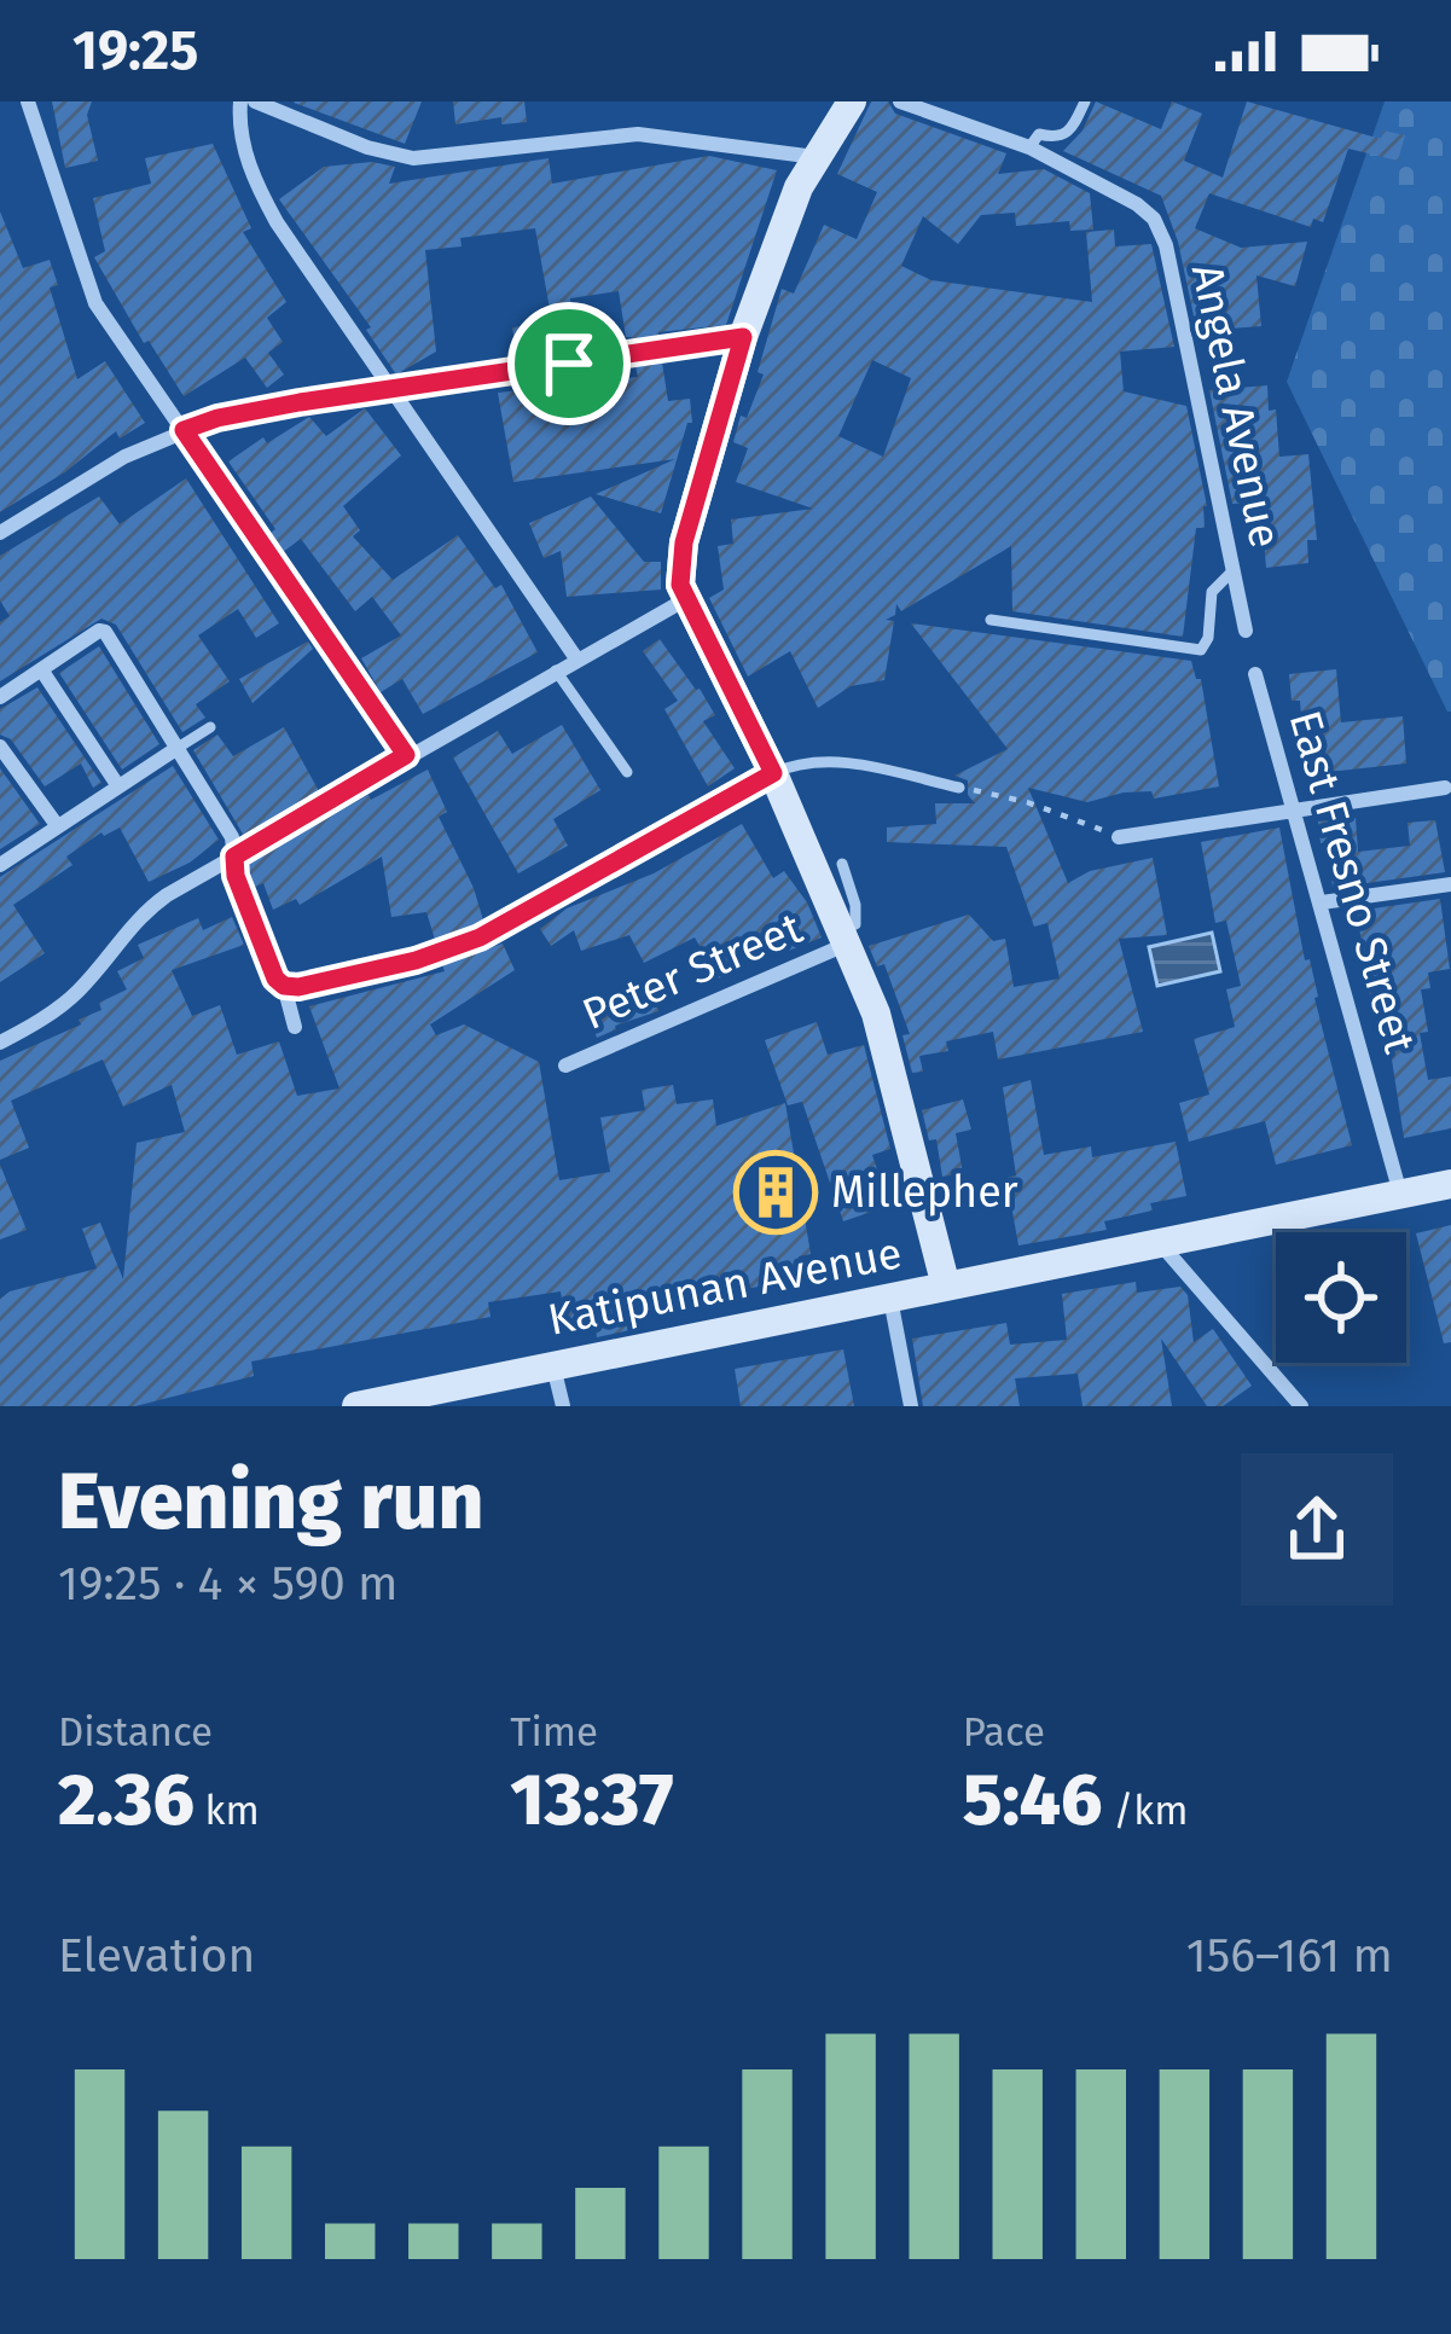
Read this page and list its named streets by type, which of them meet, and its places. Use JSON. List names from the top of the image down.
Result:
{
  "streets": {
    "street": [
      "Angela Avenue",
      "East Fresno Street",
      "Peter Street",
      "Katipunan Avenue"
    ]
  },
  "crossings": [
    ["East Fresno Street", "Katipunan Avenue"]
  ],
  "places": {
    "building": ["Millepher"]
  },
  "page": {
    "status": "19:25",
    "heading": ["Evening run", "19:25 · 4 × 590 m"],
    "stats": [
      ["Distance", "2.36 km"],
      ["Time", "13:37"],
      ["Pace", "5:46 /km"]
    ],
    "chart": ["Elevation", "156–161 m"]
  }
}
